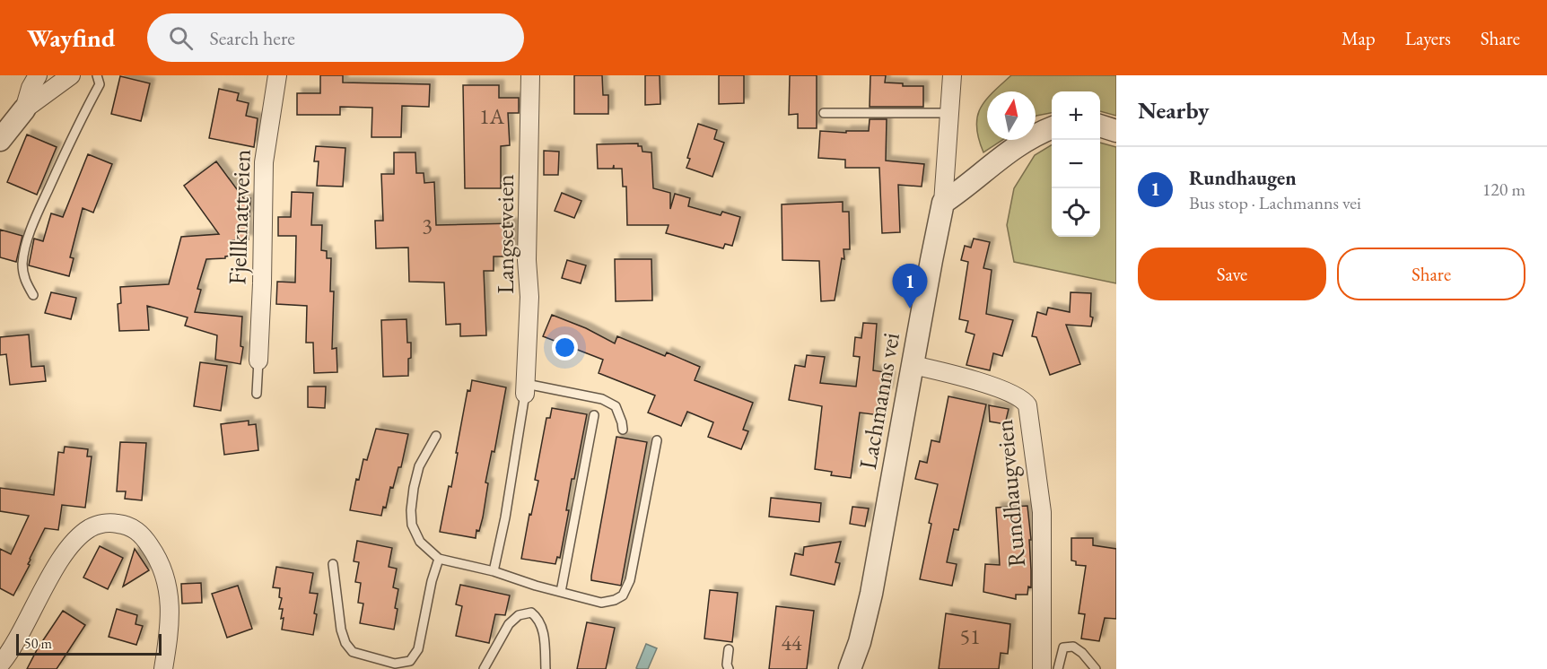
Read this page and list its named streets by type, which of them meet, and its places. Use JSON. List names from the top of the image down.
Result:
{
  "streets": {
    "street": [
      "Fjellknattveien",
      "Langsetveien",
      "Lachmanns vei",
      "Rundhaugveien"
    ]
  },
  "crossings": [
    ["Lachmanns vei", "Rundhaugveien"]
  ],
  "house_numbers": [
    "1A",
    "3",
    "51",
    "44"
  ],
  "scale_bar": "50 m",
  "north": "top",
  "page": {
    "header": "Wayfind",
    "search": "Search here",
    "nav": ["Map", "Layers", "Share"],
    "heading": "Nearby",
    "map_buttons": ["+", "−"],
    "list": [
      {
        "mark": "1",
        "name": "Rundhaugen",
        "note": "Bus stop · Lachmanns vei",
        "value": "120 m"
      }
    ],
    "buttons": ["Save", "Share"],
    "pins": "1",
    "scale": "50 m"
  }
}
